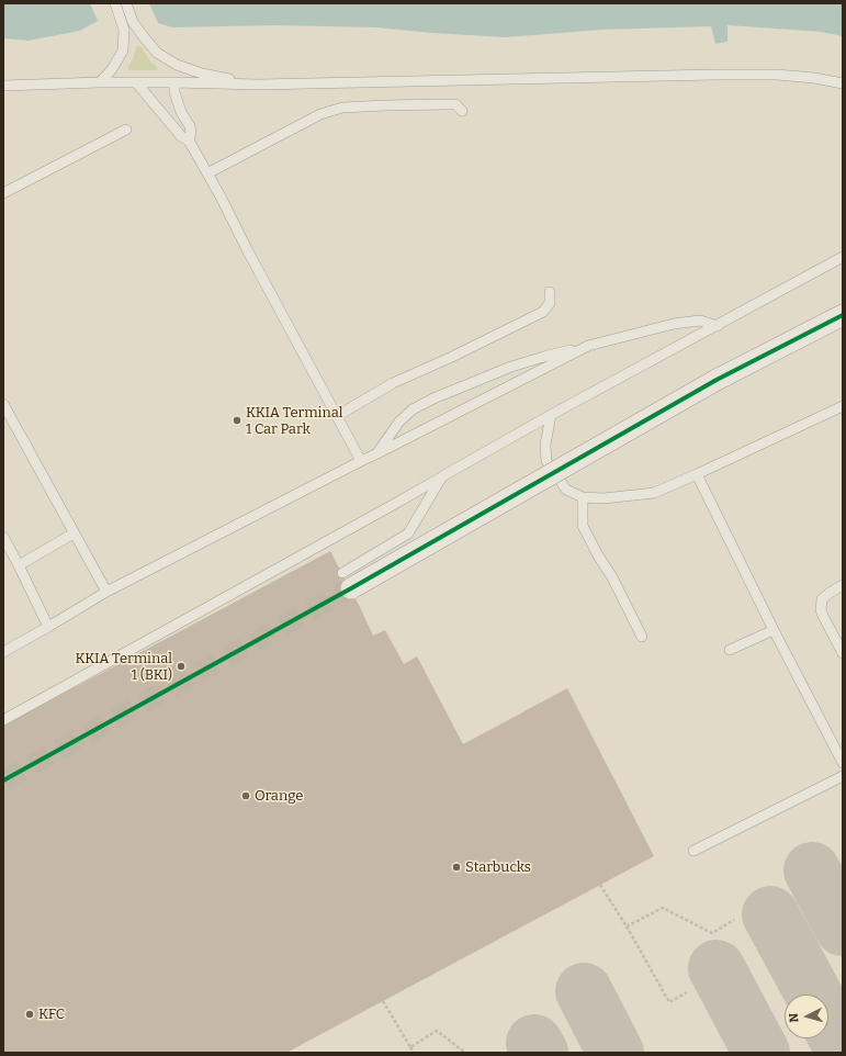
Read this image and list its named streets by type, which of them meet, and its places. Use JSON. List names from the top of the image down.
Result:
{
  "places": [
    "KKIA Terminal 1 Car Park",
    "KKIA Terminal 1 (BKI)",
    "Orange",
    "Starbucks",
    "KFC"
  ],
  "north": "left"
}
